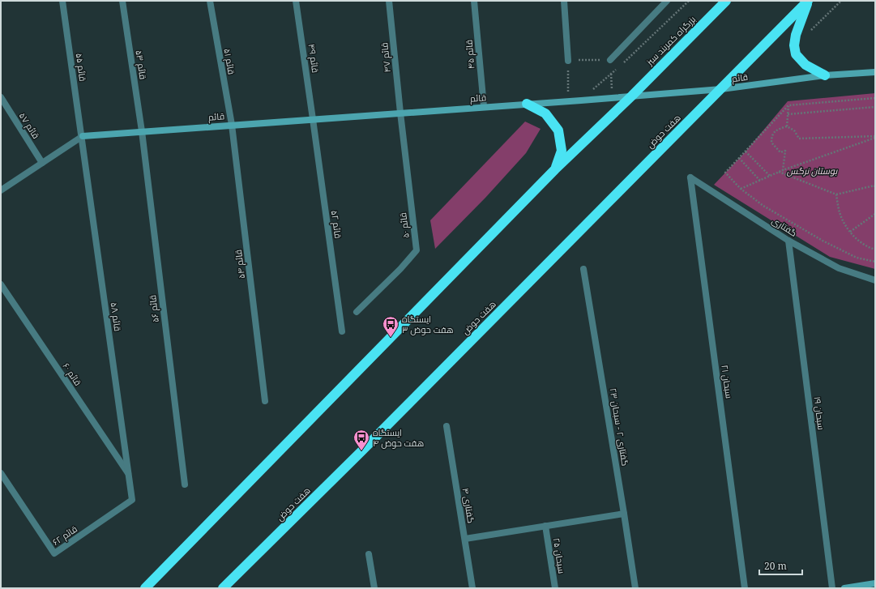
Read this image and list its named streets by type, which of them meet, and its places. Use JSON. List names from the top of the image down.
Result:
{
  "streets": {
    "highway": ["بزرگراه کمربند سبز", "هفت حوض"],
    "street": [
      "قائم ۴۵",
      "قائم ۴۷",
      "قائم ۴۹",
      "قائم ۵۱",
      "قائم ۵۳",
      "قائم ۵۵",
      "قائم",
      "قائم ۵۷",
      "قائم ۵۲",
      "قائم ۵۰",
      "گفتاری",
      "قائم ۵۴",
      "قائم ۵۶",
      "قائم ۵۸",
      "قائم ۶۰",
      "سبحان ۲۱",
      "سبحان ۱۹",
      "گفتاری ۲ - سبحان ۲۳",
      "گفتاری ۴",
      "قائم ۶۲",
      "سبحان ۲۵"
    ]
  },
  "crossings": [
    ["بزرگراه کمربند سبز", "قائم"],
    ["قائم ۴۵", "قائم"],
    ["قائم ۴۷", "قائم"],
    ["قائم ۴۷", "قائم ۵۰"],
    ["قائم ۴۹", "قائم"],
    ["قائم ۴۹", "قائم ۵۲"],
    ["قائم ۵۱", "قائم"],
    ["قائم ۵۱", "قائم ۵۴"],
    ["قائم ۵۳", "قائم"],
    ["قائم ۵۳", "قائم ۵۶"],
    ["قائم ۵۵", "قائم"],
    ["قائم ۵۵", "قائم ۵۸"],
    ["قائم", "هفت حوض"],
    ["قائم", "قائم ۵۲"],
    ["قائم", "قائم ۵۰"],
    ["قائم", "قائم ۵۴"],
    ["قائم", "قائم ۵۶"],
    ["قائم", "قائم ۵۸"],
    ["گفتاری", "سبحان ۲۱"],
    ["گفتاری", "سبحان ۱۹"],
    ["قائم ۵۸", "قائم ۶۰"],
    ["قائم ۵۸", "قائم ۶۲"]
  ],
  "parks": ["بوستان نرگس"],
  "places": {
    "bus stop": ["ایستگاه هفت حوض ۳", "ایستگاه هفت حوض ۴"]
  },
  "scale_bar": "20 m"
}
